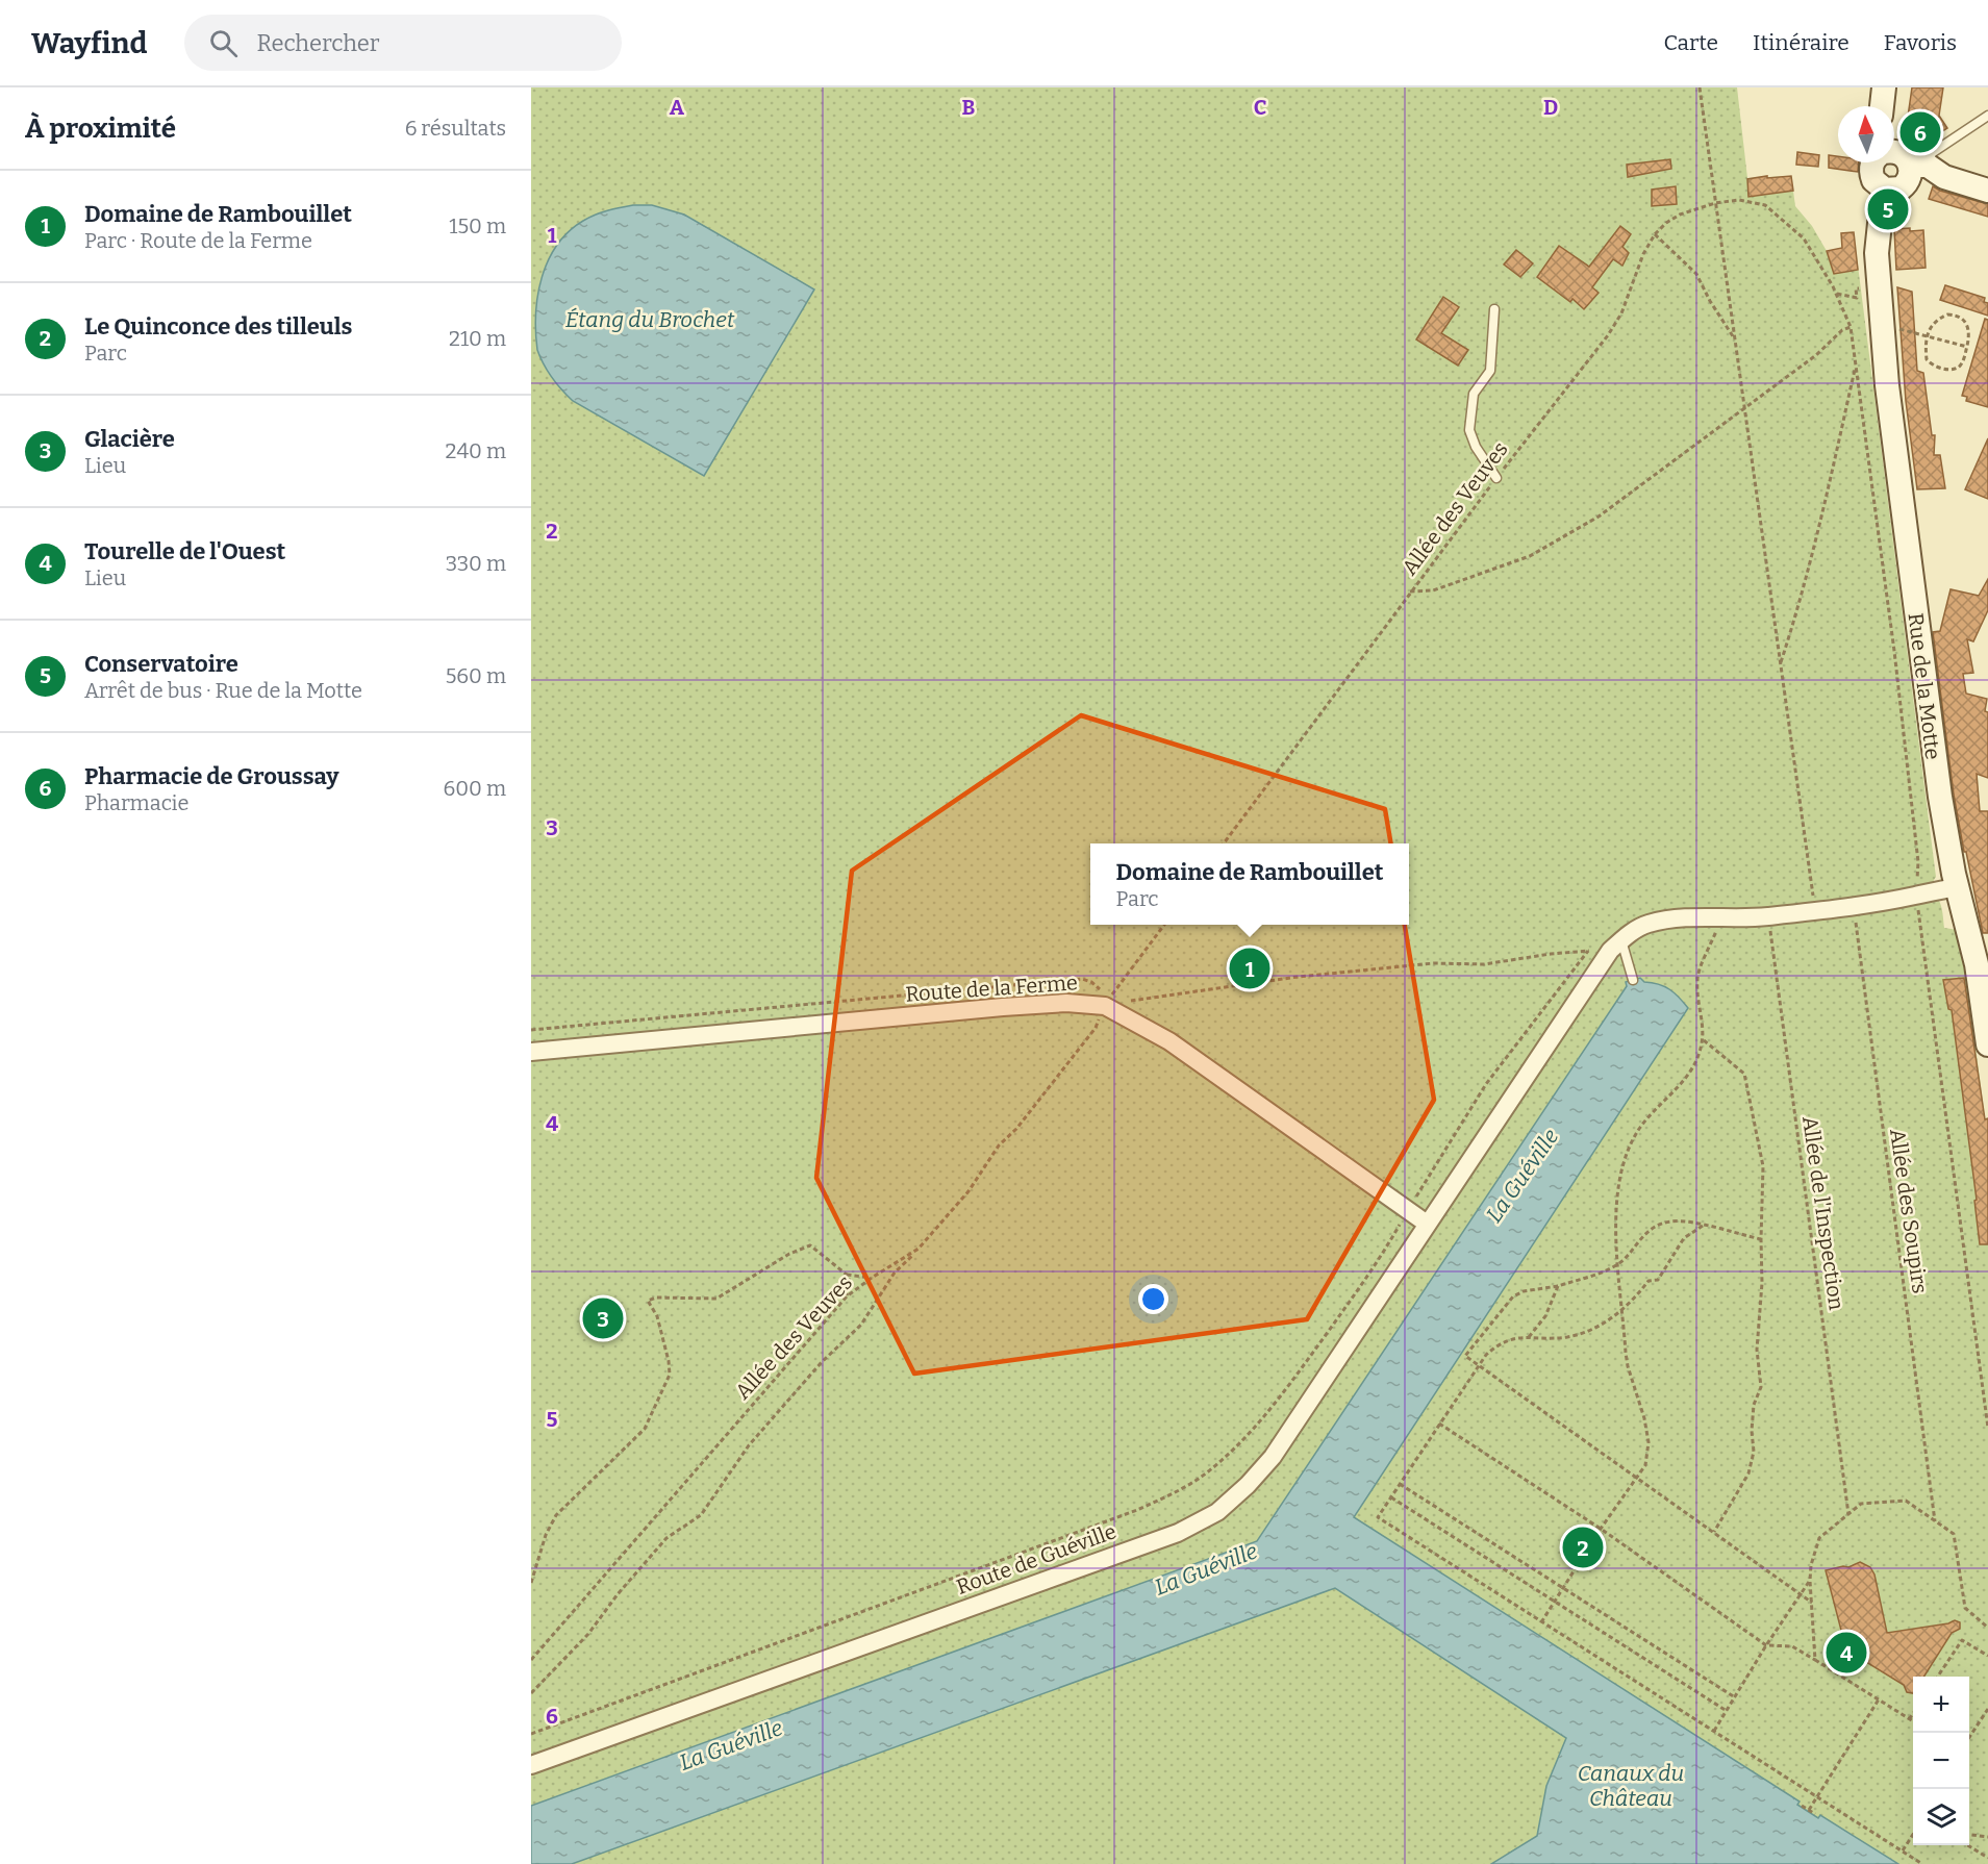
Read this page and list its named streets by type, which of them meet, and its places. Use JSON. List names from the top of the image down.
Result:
{
  "streets": {
    "street": ["Rue de la Motte", "Route de la Ferme", "Route de Guéville"],
    "path": ["Allée des Veuves", "Allée des Soupirs", "Allée de l'Inspection"]
  },
  "crossings": [
    ["Allée des Veuves", "Route de la Ferme"],
    ["Route de la Ferme", "Route de Guéville"]
  ],
  "water": ["Étang du Brochet", "La Guéville", "Canaux du Château"],
  "north": "top",
  "page": {
    "header": "Wayfind",
    "search": "Rechercher",
    "nav": ["Carte", "Itinéraire", "Favoris"],
    "heading": ["À proximité", "6 résultats"],
    "pins": [
      "6",
      "5",
      "1",
      "3",
      "2",
      "4"
    ],
    "list": [
      {
        "mark": "1",
        "name": "Domaine de Rambouillet",
        "note": "Parc · Route de la Ferme",
        "value": "150 m"
      },
      {
        "mark": "2",
        "name": "Le Quinconce des tilleuls",
        "note": "Parc",
        "value": "210 m"
      },
      {
        "mark": "3",
        "name": "Glacière",
        "note": "Lieu",
        "value": "240 m"
      },
      {
        "mark": "4",
        "name": "Tourelle de l'Ouest",
        "note": "Lieu",
        "value": "330 m"
      },
      {
        "mark": "5",
        "name": "Conservatoire",
        "note": "Arrêt de bus · Rue de la Motte",
        "value": "560 m"
      },
      {
        "mark": "6",
        "name": "Pharmacie de Groussay",
        "note": "Pharmacie",
        "value": "600 m"
      }
    ],
    "popup": ["Domaine de Rambouillet", "Parc"],
    "map_buttons": ["+", "−"]
  },
  "grid": {
    "columns": [
      "A",
      "B",
      "C",
      "D"
    ],
    "rows": [
      "1",
      "2",
      "3",
      "4",
      "5",
      "6"
    ]
  }
}
